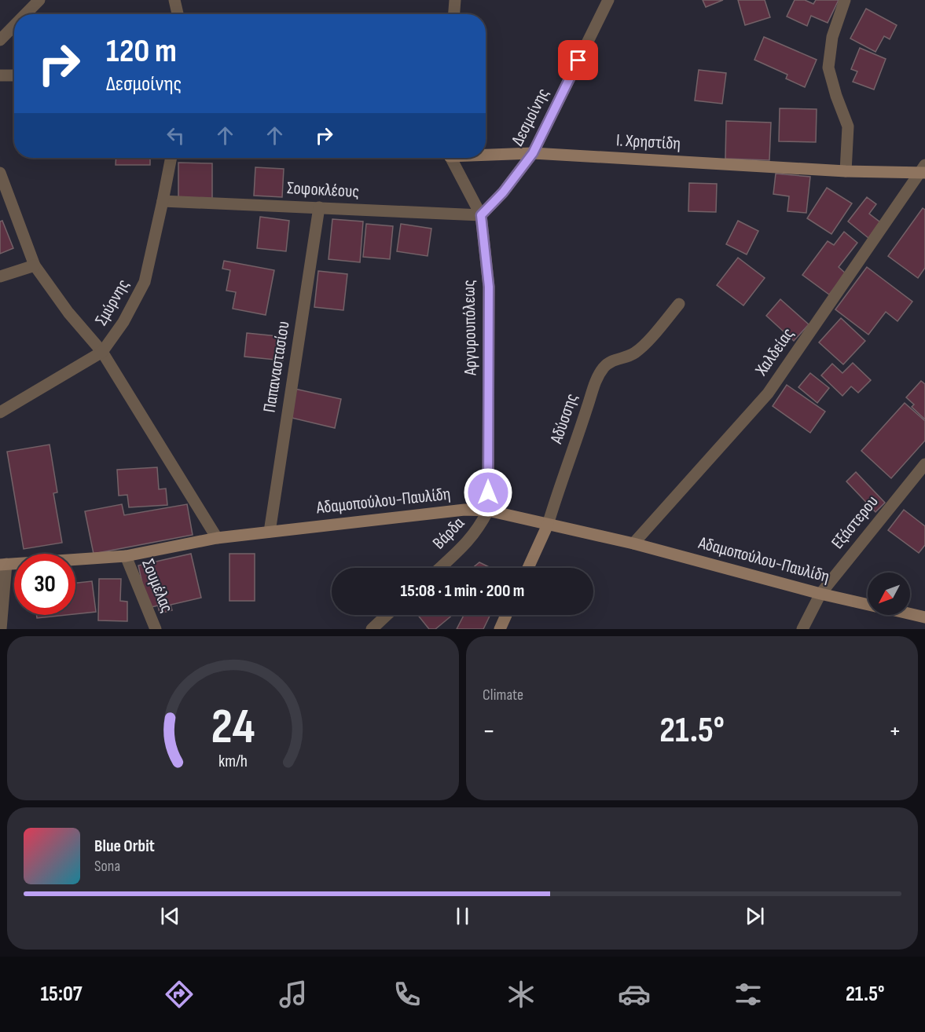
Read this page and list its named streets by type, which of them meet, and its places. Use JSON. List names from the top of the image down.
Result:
{
  "streets": {
    "street": [
      "Δεσμοίνης",
      "Ι. Χρηστίδη",
      "Σοφοκλέους",
      "Σμύρνης",
      "Αργυρουπόλεως",
      "Χαλδείας",
      "Παπαναστασίου",
      "Αδύσσης",
      "Αδαμοπούλου-Παυλίδη",
      "Εξάστερου",
      "Βάρδα",
      "Σουμέλας"
    ]
  },
  "crossings": [
    ["Δεσμοίνης", "Ι. Χρηστίδη"],
    ["Δεσμοίνης", "Σοφοκλέους"],
    ["Δεσμοίνης", "Αργυρουπόλεως"],
    ["Ι. Χρηστίδη", "Χαλδείας"],
    ["Σοφοκλέους", "Σμύρνης"],
    ["Σοφοκλέους", "Αργυρουπόλεως"],
    ["Σοφοκλέους", "Παπαναστασίου"],
    ["Αργυρουπόλεως", "Αδαμοπούλου-Παυλίδη"],
    ["Αργυρουπόλεως", "Βάρδα"],
    ["Χαλδείας", "Αδαμοπούλου-Παυλίδη"],
    ["Παπαναστασίου", "Αδαμοπούλου-Παυλίδη"],
    ["Αδύσσης", "Αδαμοπούλου-Παυλίδη"],
    ["Αδαμοπούλου-Παυλίδη", "Εξάστερου"],
    ["Αδαμοπούλου-Παυλίδη", "Βάρδα"],
    ["Αδαμοπούλου-Παυλίδη", "Σουμέλας"]
  ],
  "north": "bottom left",
  "page": {
    "turn": ["120 m", "Δεσμοίνης"],
    "limit": "30",
    "trip": "15:08 · 1 min · 200 m",
    "tile": "Climate",
    "heat": ["−", "21.5°", "+"],
    "song": ["Blue Orbit", "Sona"],
    "tabs": ["15:07", "21.5°"],
    "gauge": ["24", "km/h"]
  }
}
